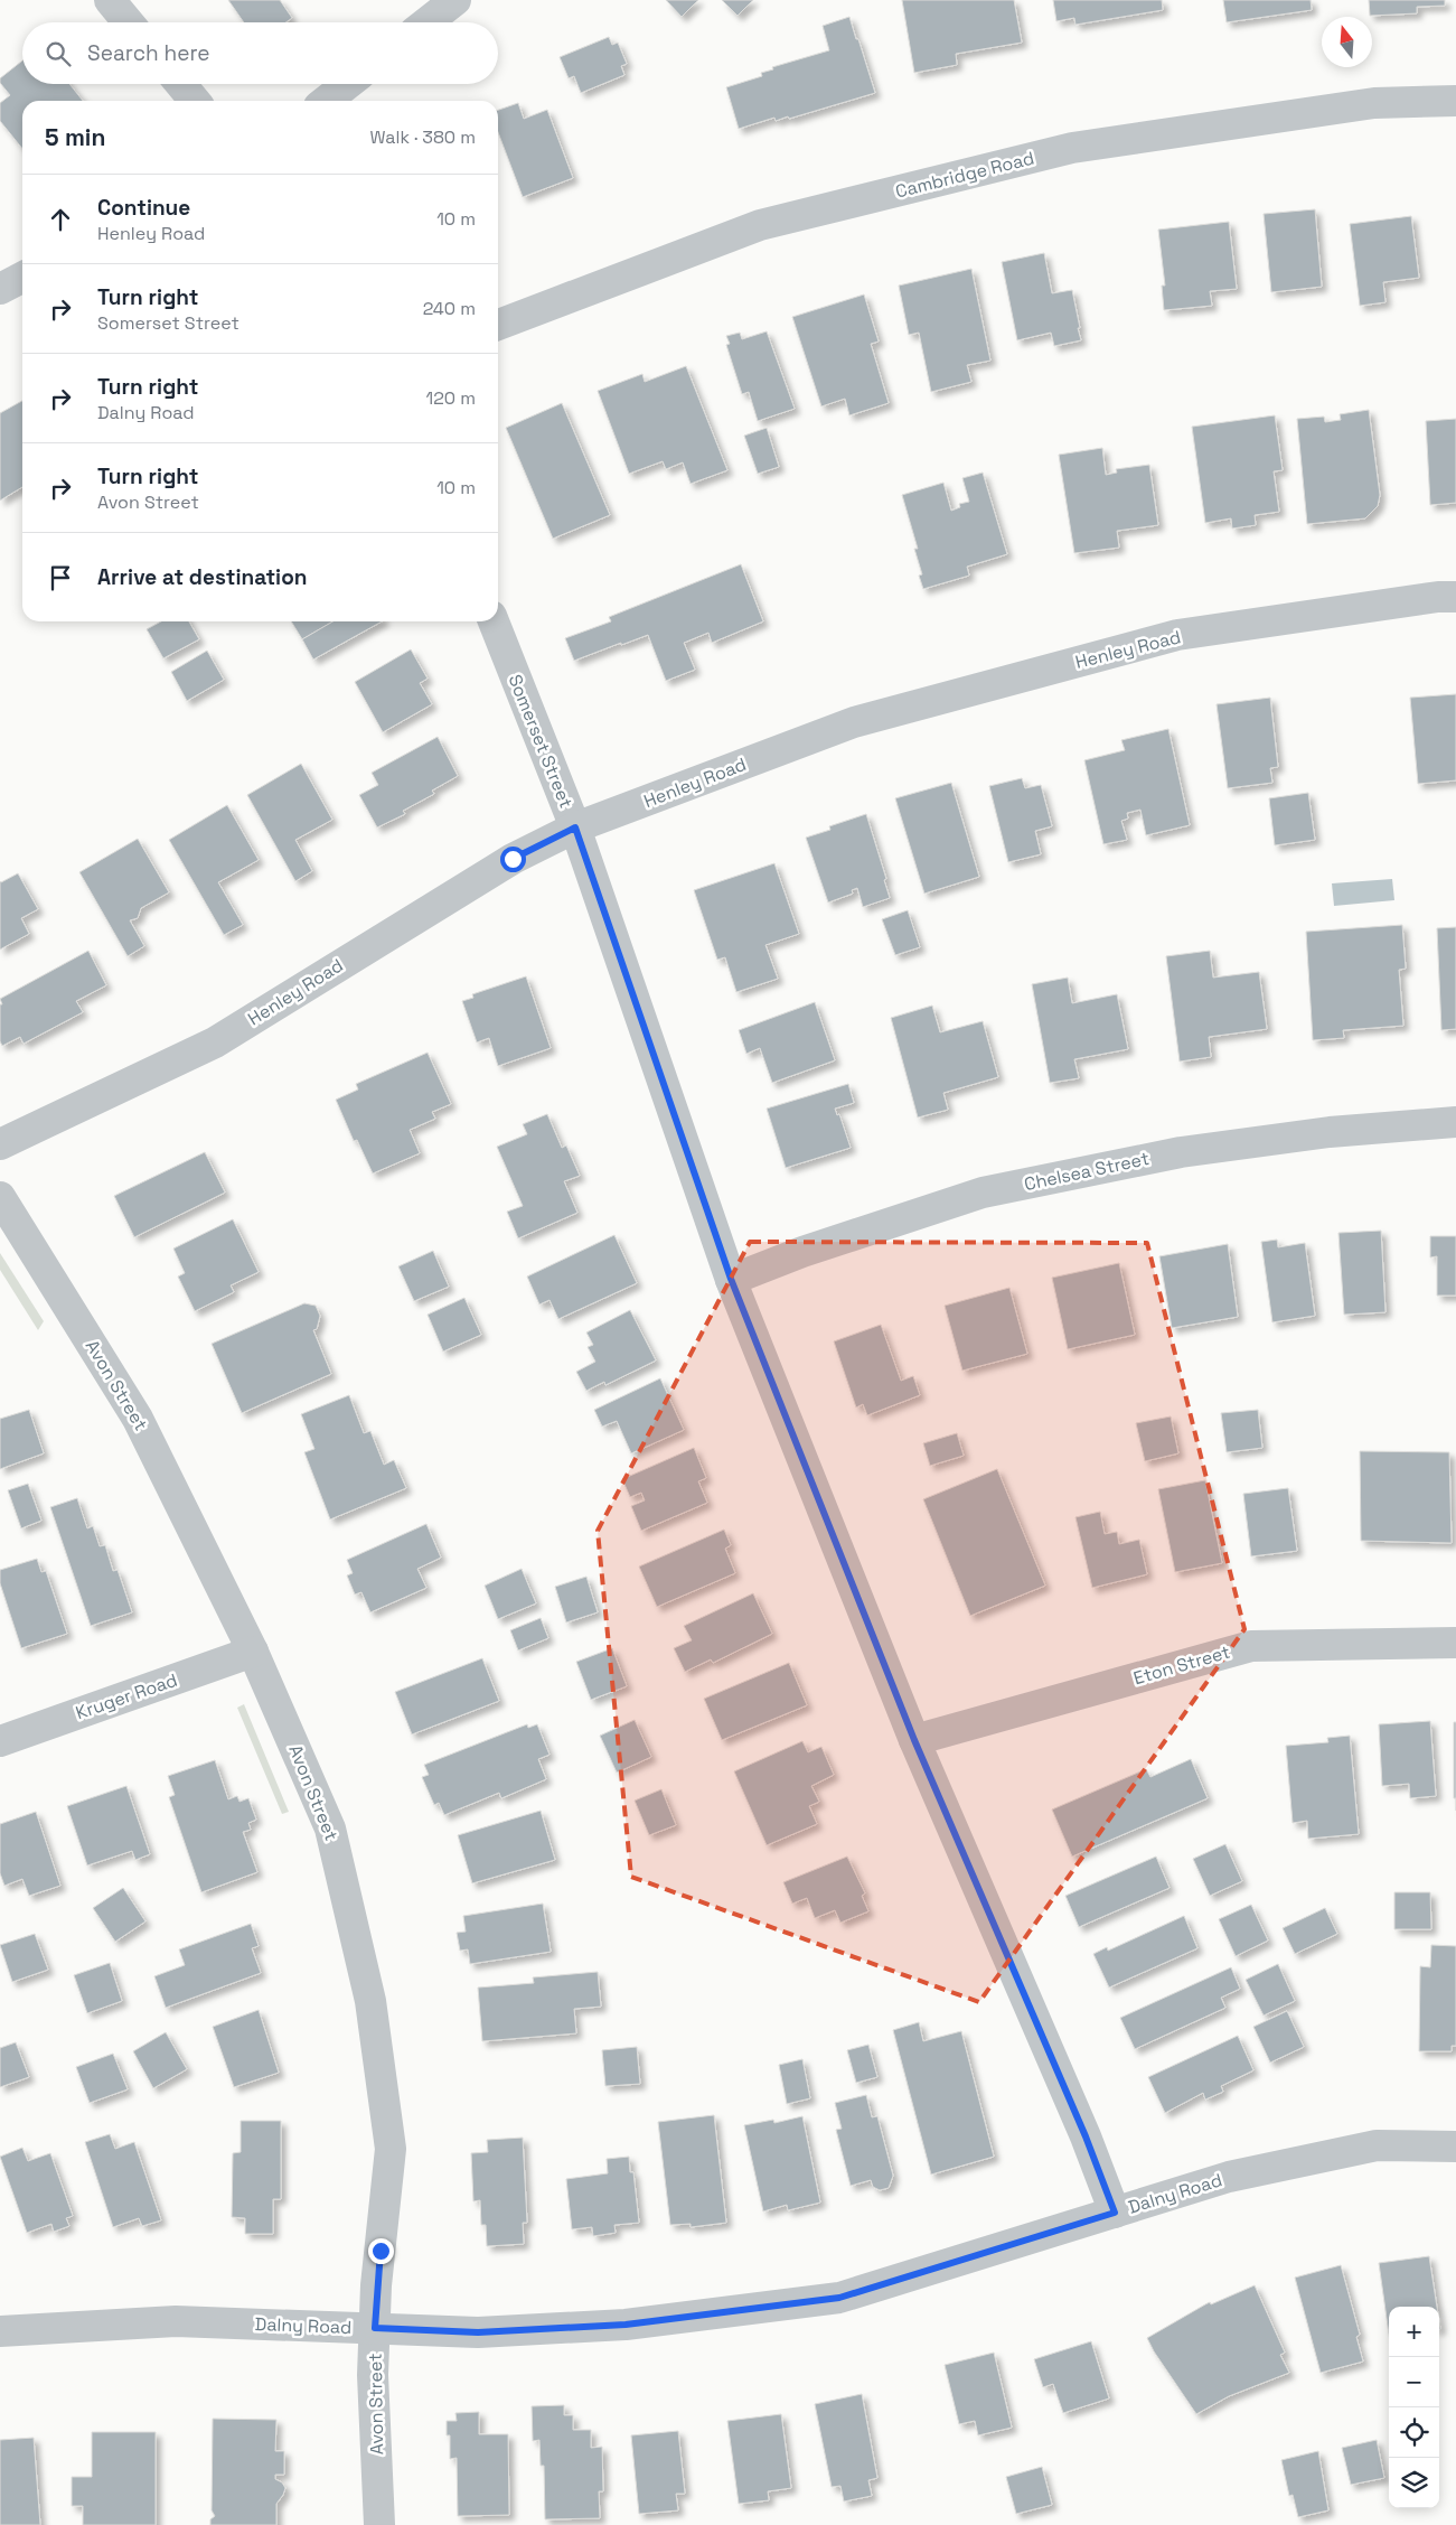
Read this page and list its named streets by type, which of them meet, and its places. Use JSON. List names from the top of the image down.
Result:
{
  "streets": {
    "street": [
      "Cambridge Road",
      "Henley Road",
      "Somerset Street",
      "Chelsea Street",
      "Avon Street",
      "Eton Street",
      "Kruger Road",
      "Dalny Road"
    ]
  },
  "crossings": [
    ["Henley Road", "Somerset Street"],
    ["Somerset Street", "Chelsea Street"],
    ["Somerset Street", "Eton Street"],
    ["Somerset Street", "Dalny Road"],
    ["Avon Street", "Kruger Road"],
    ["Avon Street", "Dalny Road"]
  ],
  "north": "top",
  "page": {
    "search": "Search here",
    "heading": ["5 min", "Walk · 380 m"],
    "list": [
      ["Continue", "Henley Road", "10 m"],
      ["Turn right", "Somerset Street", "240 m"],
      ["Turn right", "Dalny Road", "120 m"],
      ["Turn right", "Avon Street", "10 m"],
      "Arrive at destination"
    ],
    "map_buttons": ["+", "−"]
  }
}
